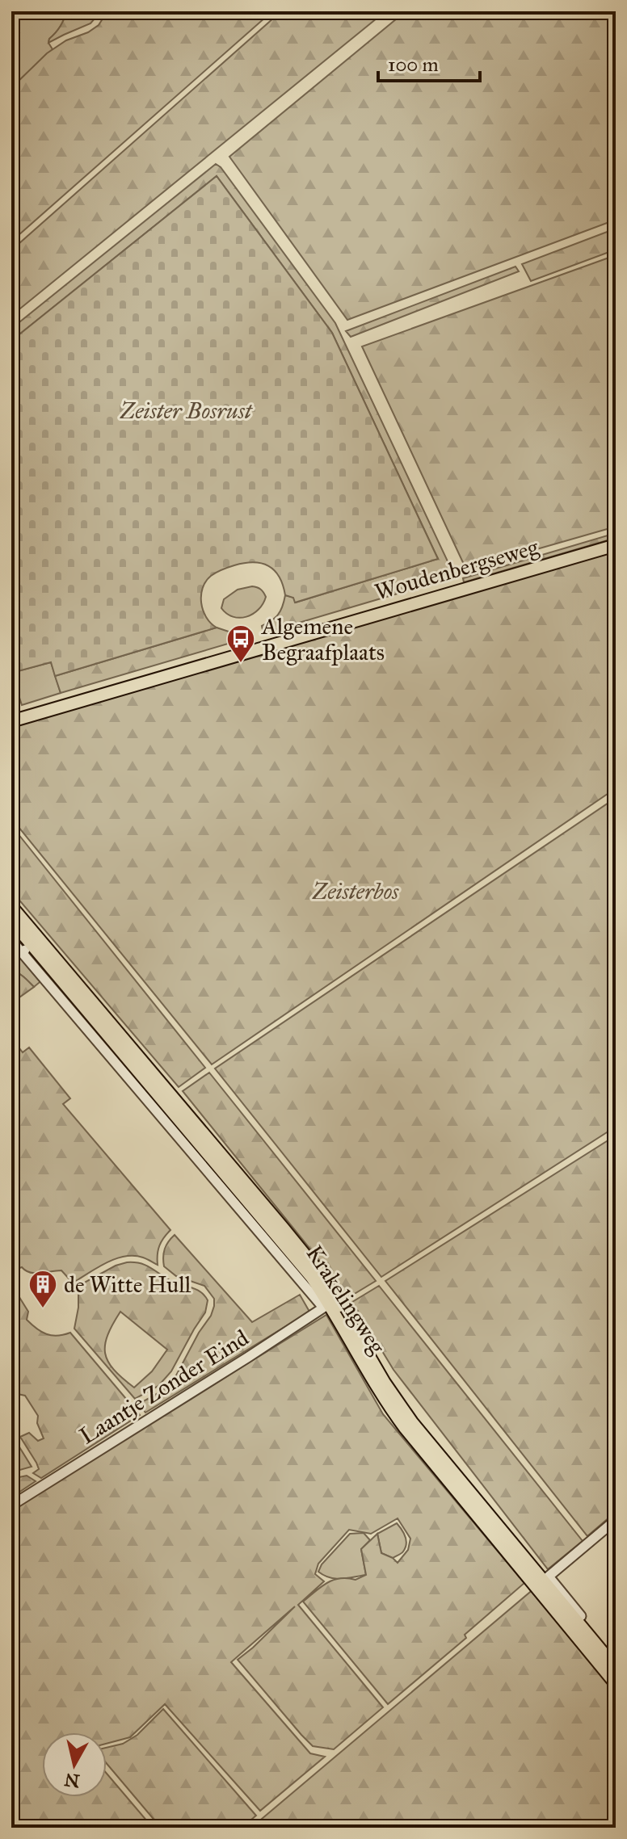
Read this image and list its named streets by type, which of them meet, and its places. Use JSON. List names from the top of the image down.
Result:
{
  "streets": {
    "main road": ["Woudenbergseweg", "Krakelingweg"],
    "street": ["Laantje Zonder Eind"]
  },
  "crossings": [
    ["Krakelingweg", "Laantje Zonder Eind"]
  ],
  "parks": ["Zeister Bosrust", "Zeisterbos"],
  "places": {
    "bus stop": ["Algemene Begraafplaats"],
    "building": ["de Witte Hull"]
  },
  "scale_bar": "100 m",
  "north": "bottom"
}
